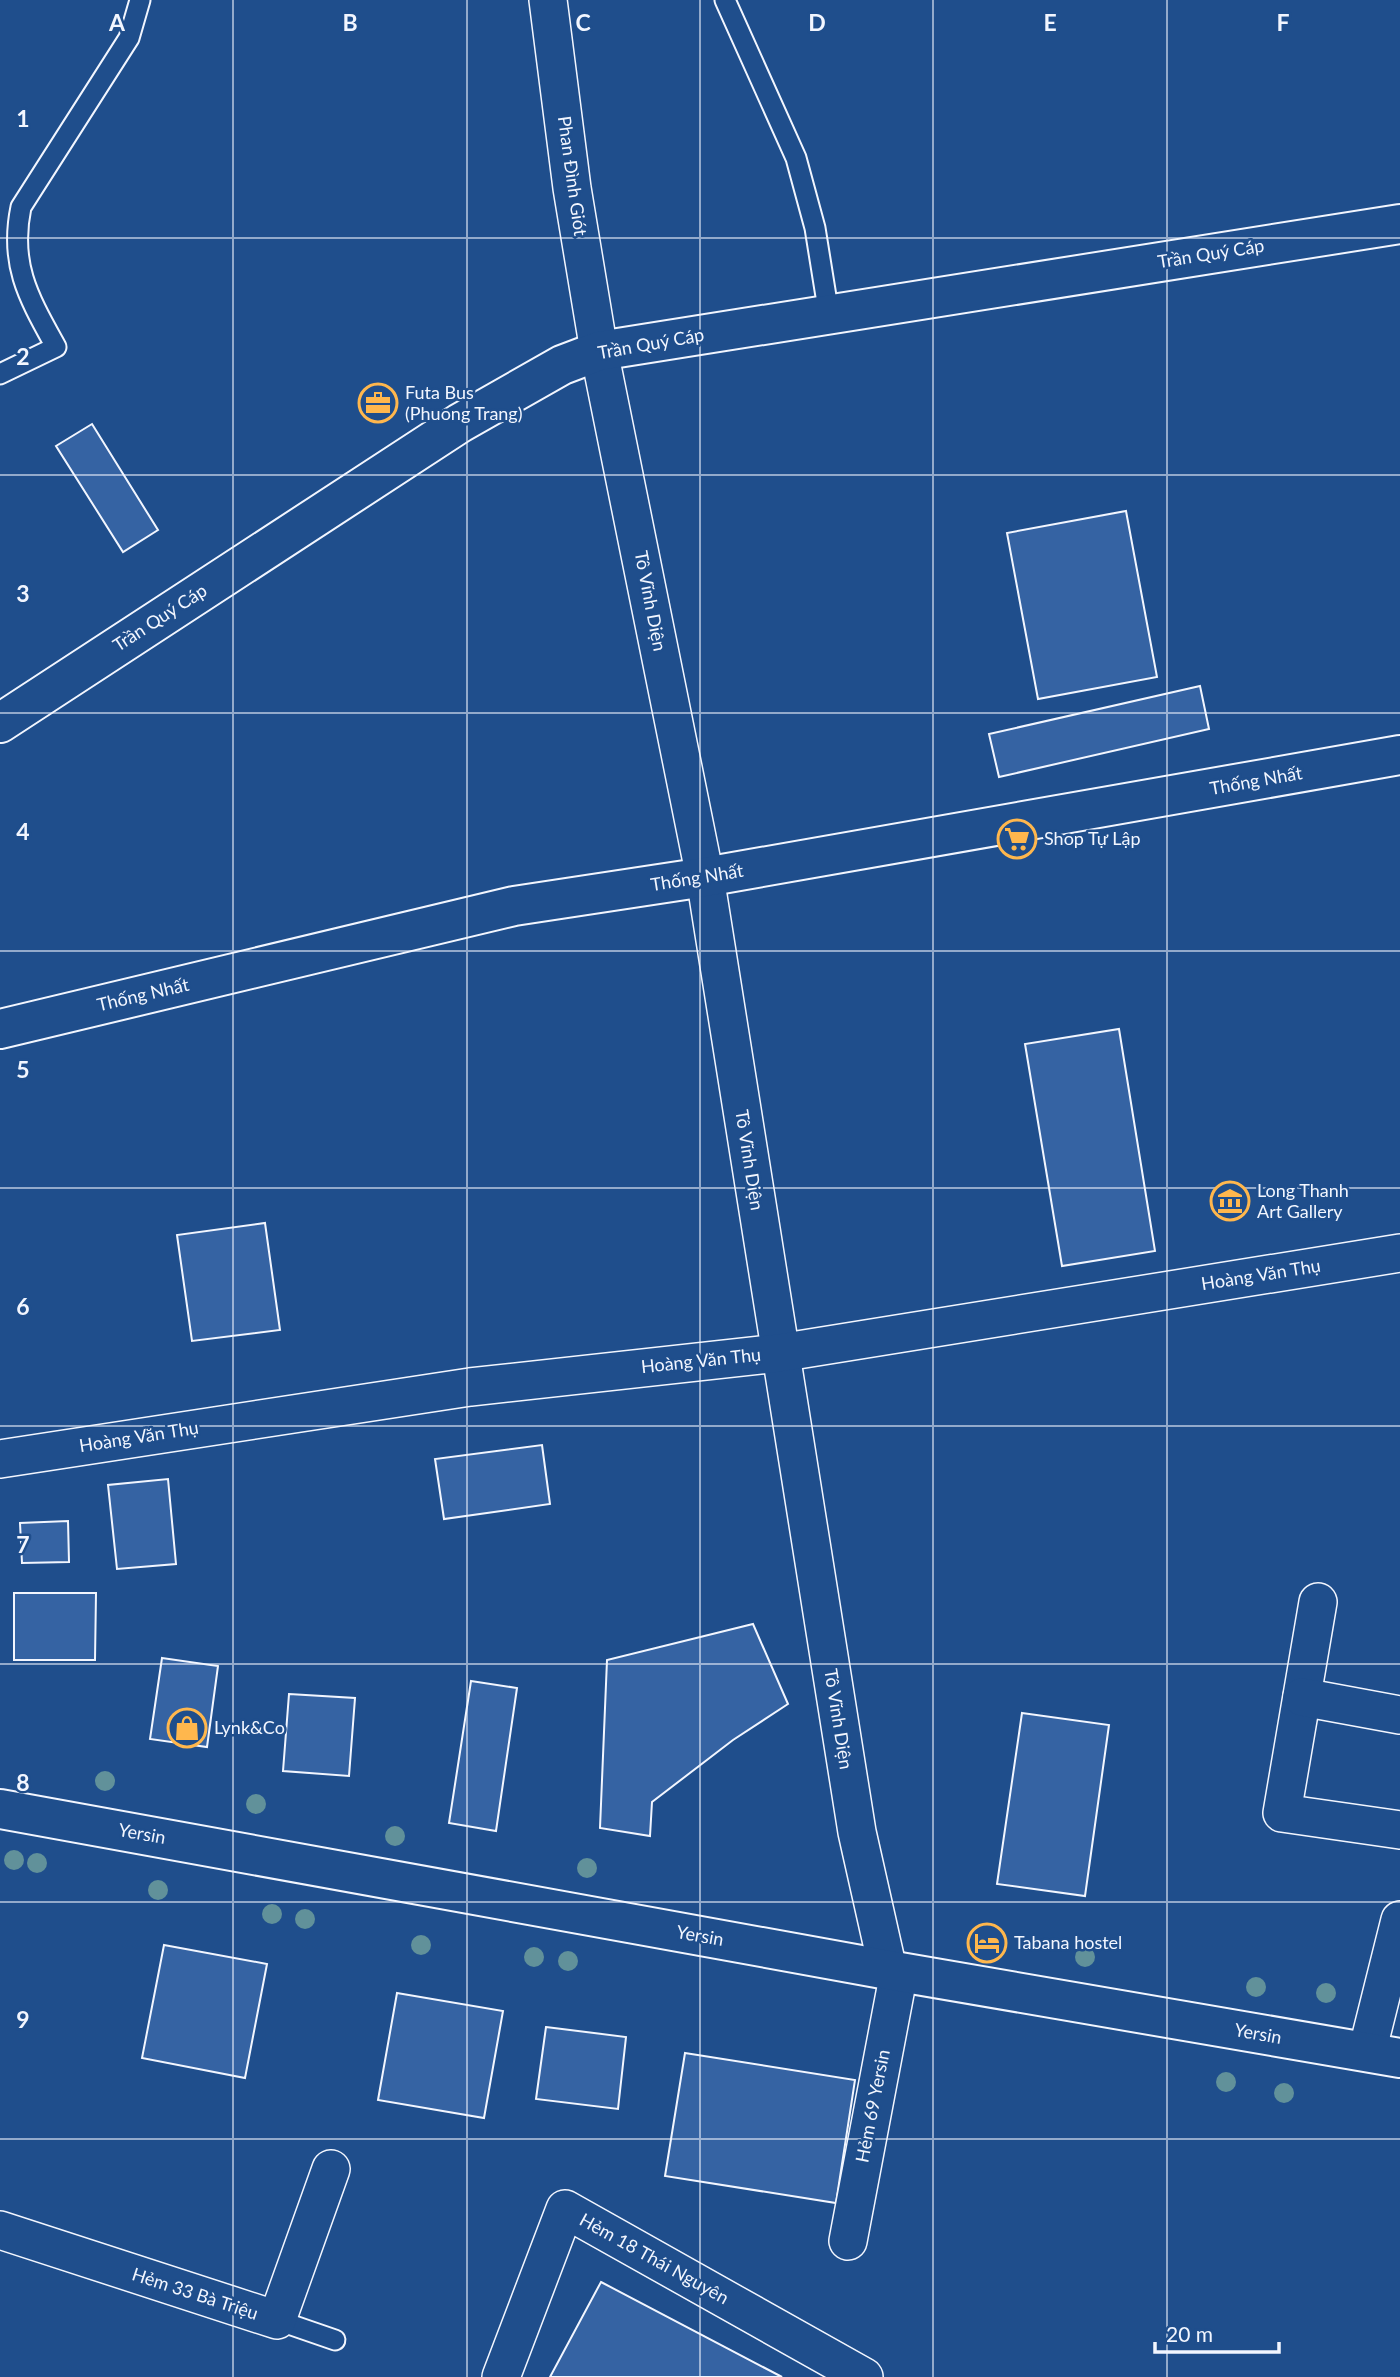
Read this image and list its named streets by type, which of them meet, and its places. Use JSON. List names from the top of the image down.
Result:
{
  "streets": {
    "street": [
      "Phan Đình Giót",
      "Trần Quý Cáp",
      "Tô Vĩnh Diện",
      "Thống Nhất",
      "Hoàng Văn Thụ",
      "Yersin",
      "Hẻm 69 Yersin",
      "Hẻm 18 Thái Nguyên",
      "Hẻm 33 Bà Triệu"
    ]
  },
  "crossings": [
    ["Phan Đình Giót", "Trần Quý Cáp"],
    ["Phan Đình Giót", "Tô Vĩnh Diện"],
    ["Trần Quý Cáp", "Tô Vĩnh Diện"],
    ["Tô Vĩnh Diện", "Thống Nhất"],
    ["Tô Vĩnh Diện", "Hoàng Văn Thụ"],
    ["Tô Vĩnh Diện", "Yersin"],
    ["Tô Vĩnh Diện", "Hẻm 69 Yersin"],
    ["Yersin", "Hẻm 69 Yersin"]
  ],
  "places": {
    "office": ["Futa Bus (Phuong Trang)"],
    "supermarket": ["Shop Tự Lập"],
    "museum": ["Long Thanh Art Gallery"],
    "shop": ["Lynk&Co"],
    "hotel": ["Tabana hostel"]
  },
  "scale_bar": "20 m",
  "grid": {
    "columns": [
      "A",
      "B",
      "C",
      "D",
      "E",
      "F"
    ],
    "rows": [
      "1",
      "2",
      "3",
      "4",
      "5",
      "6",
      "7",
      "8",
      "9"
    ]
  }
}
